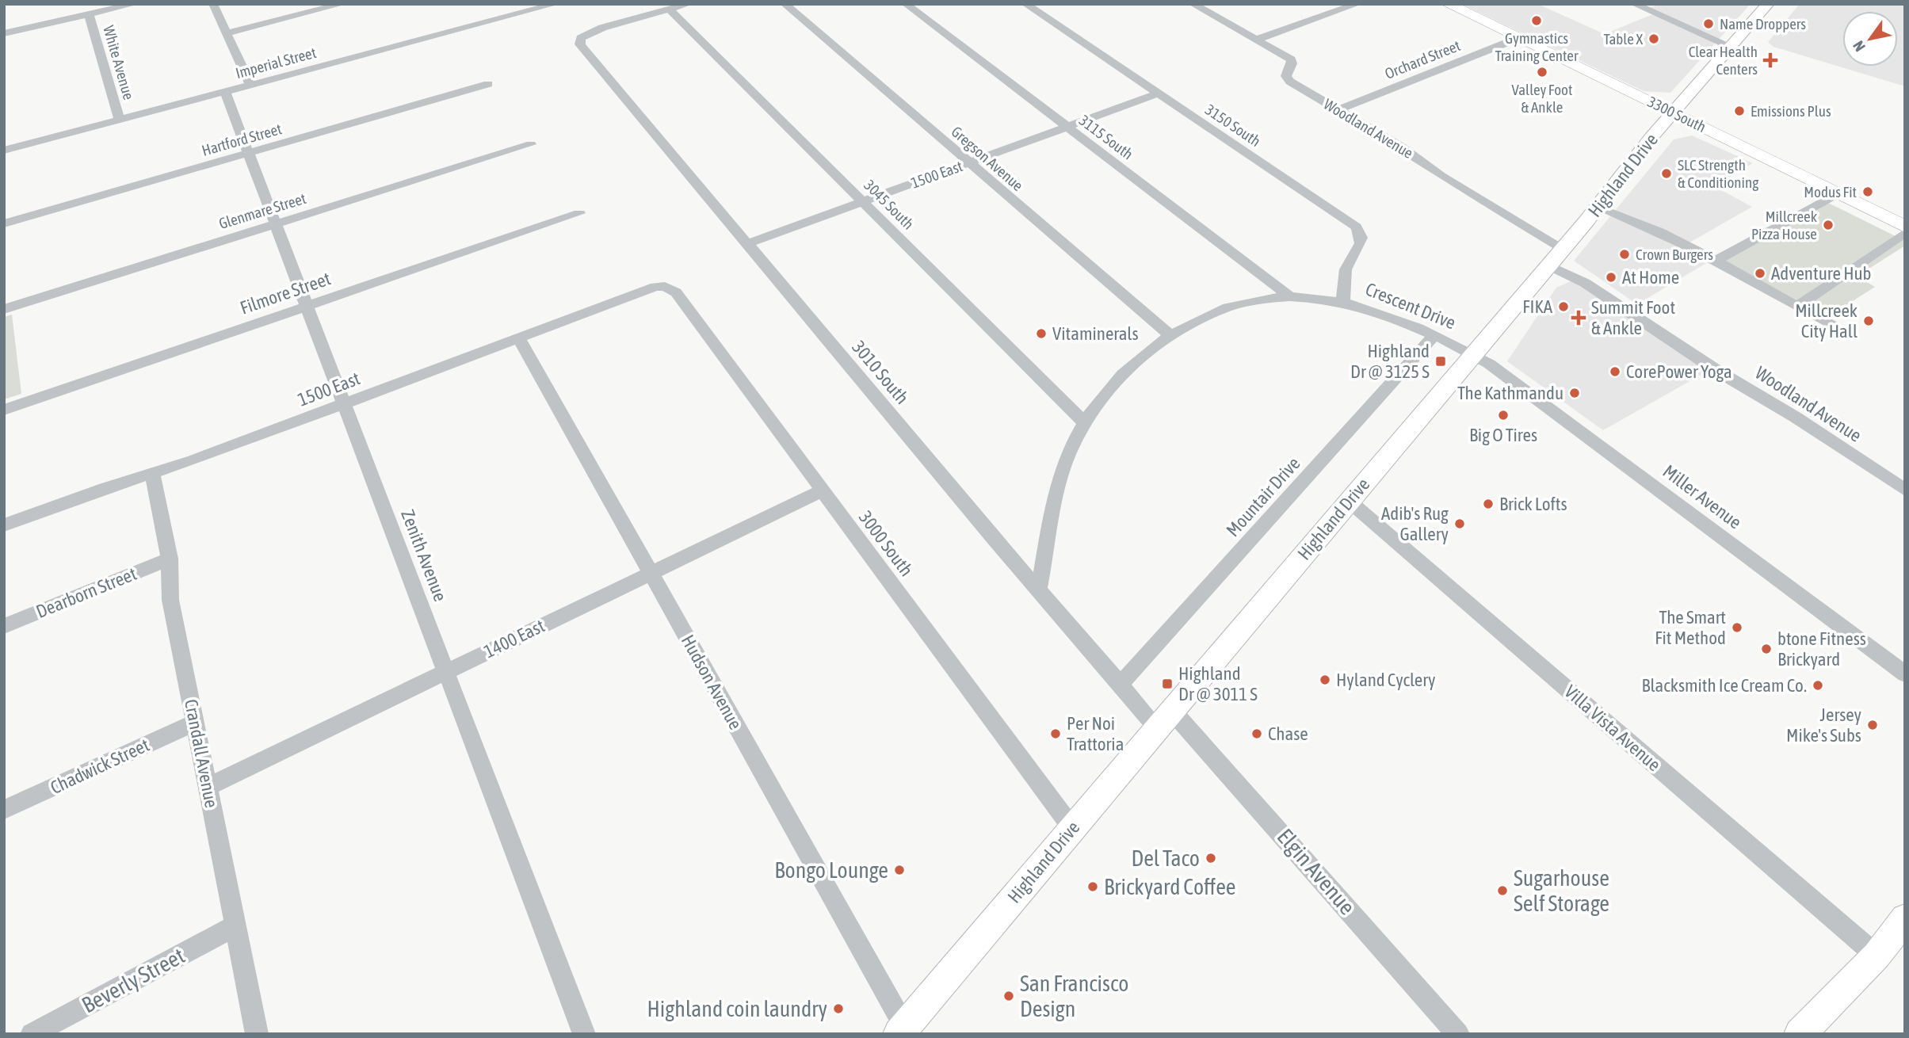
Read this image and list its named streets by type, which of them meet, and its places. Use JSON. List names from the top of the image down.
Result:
{
  "streets": {
    "main road": ["3300 South", "Highland Drive"],
    "street": [
      "Orchard Street",
      "White Avenue",
      "Imperial Street",
      "3150 South",
      "Woodland Avenue",
      "3115 South",
      "Hartford Street",
      "Gregson Avenue",
      "1500 East",
      "3045 South",
      "Glenmare Street",
      "Filmore Street",
      "Crescent Drive",
      "3010 South",
      "Mountair Drive",
      "Miller Avenue",
      "3000 South",
      "Zenith Avenue",
      "Dearborn Street",
      "1400 East",
      "Hudson Avenue",
      "Villa Vista Avenue",
      "Crandall Avenue",
      "Chadwick Street",
      "Elgin Avenue",
      "Beverly Street"
    ]
  },
  "crossings": [
    ["Orchard Street", "3300 South"],
    ["Orchard Street", "Woodland Avenue"],
    ["White Avenue", "Imperial Street"],
    ["Imperial Street", "Zenith Avenue"],
    ["3300 South", "Highland Drive"],
    ["3150 South", "1500 East"],
    ["3150 South", "Crescent Drive"],
    ["Woodland Avenue", "Highland Drive"],
    ["3115 South", "1500 East"],
    ["3115 South", "Crescent Drive"],
    ["Hartford Street", "Zenith Avenue"],
    ["Gregson Avenue", "1500 East"],
    ["Gregson Avenue", "Crescent Drive"],
    ["1500 East", "3045 South"],
    ["1500 East", "3010 South"],
    ["1500 East", "3000 South"],
    ["1500 East", "Zenith Avenue"],
    ["1500 East", "Hudson Avenue"],
    ["1500 East", "Crandall Avenue"],
    ["Highland Drive", "Crescent Drive"],
    ["Highland Drive", "3010 South"],
    ["Highland Drive", "Miller Avenue"],
    ["Highland Drive", "3000 South"],
    ["Highland Drive", "Hudson Avenue"],
    ["Highland Drive", "Villa Vista Avenue"],
    ["Highland Drive", "Elgin Avenue"],
    ["3045 South", "Crescent Drive"],
    ["3045 South", "3010 South"],
    ["Glenmare Street", "Zenith Avenue"],
    ["Filmore Street", "Zenith Avenue"],
    ["Crescent Drive", "3010 South"],
    ["Crescent Drive", "Mountair Drive"],
    ["Crescent Drive", "Miller Avenue"],
    ["3010 South", "Mountair Drive"],
    ["3010 South", "Elgin Avenue"],
    ["3000 South", "1400 East"],
    ["Zenith Avenue", "1400 East"],
    ["Dearborn Street", "Crandall Avenue"],
    ["1400 East", "Hudson Avenue"],
    ["1400 East", "Crandall Avenue"],
    ["Crandall Avenue", "Chadwick Street"],
    ["Crandall Avenue", "Beverly Street"]
  ],
  "places": {
    "other": [
      "Gymnastics Training Center",
      "Name Droppers",
      "Table X",
      "Valley Foot & Ankle",
      "Emissions Plus",
      "SLC Strength & Conditioning",
      "Modus Fit",
      "Millcreek Pizza House",
      "Crown Burgers",
      "Adventure Hub",
      "At Home",
      "FIKA",
      "Millcreek City Hall",
      "Vitaminerals",
      "CorePower Yoga",
      "The Kathmandu",
      "Big O Tires",
      "Brick Lofts",
      "Adib's Rug Gallery",
      "The Smart Fit Method",
      "btone Fitness Brickyard",
      "Hyland Cyclery",
      "Blacksmith Ice Cream Co.",
      "Jersey Mike's Subs",
      "Per Noi Trattoria",
      "Chase",
      "Del Taco",
      "Bongo Lounge",
      "Brickyard Coffee",
      "Sugarhouse Self Storage",
      "San Francisco Design",
      "Highland coin laundry"
    ],
    "health": ["Clear Health Centers", "Summit Foot & Ankle"],
    "transit": ["Highland Dr @ 3125 S", "Highland Dr @ 3011 S"]
  },
  "north": "bottom left"
}
